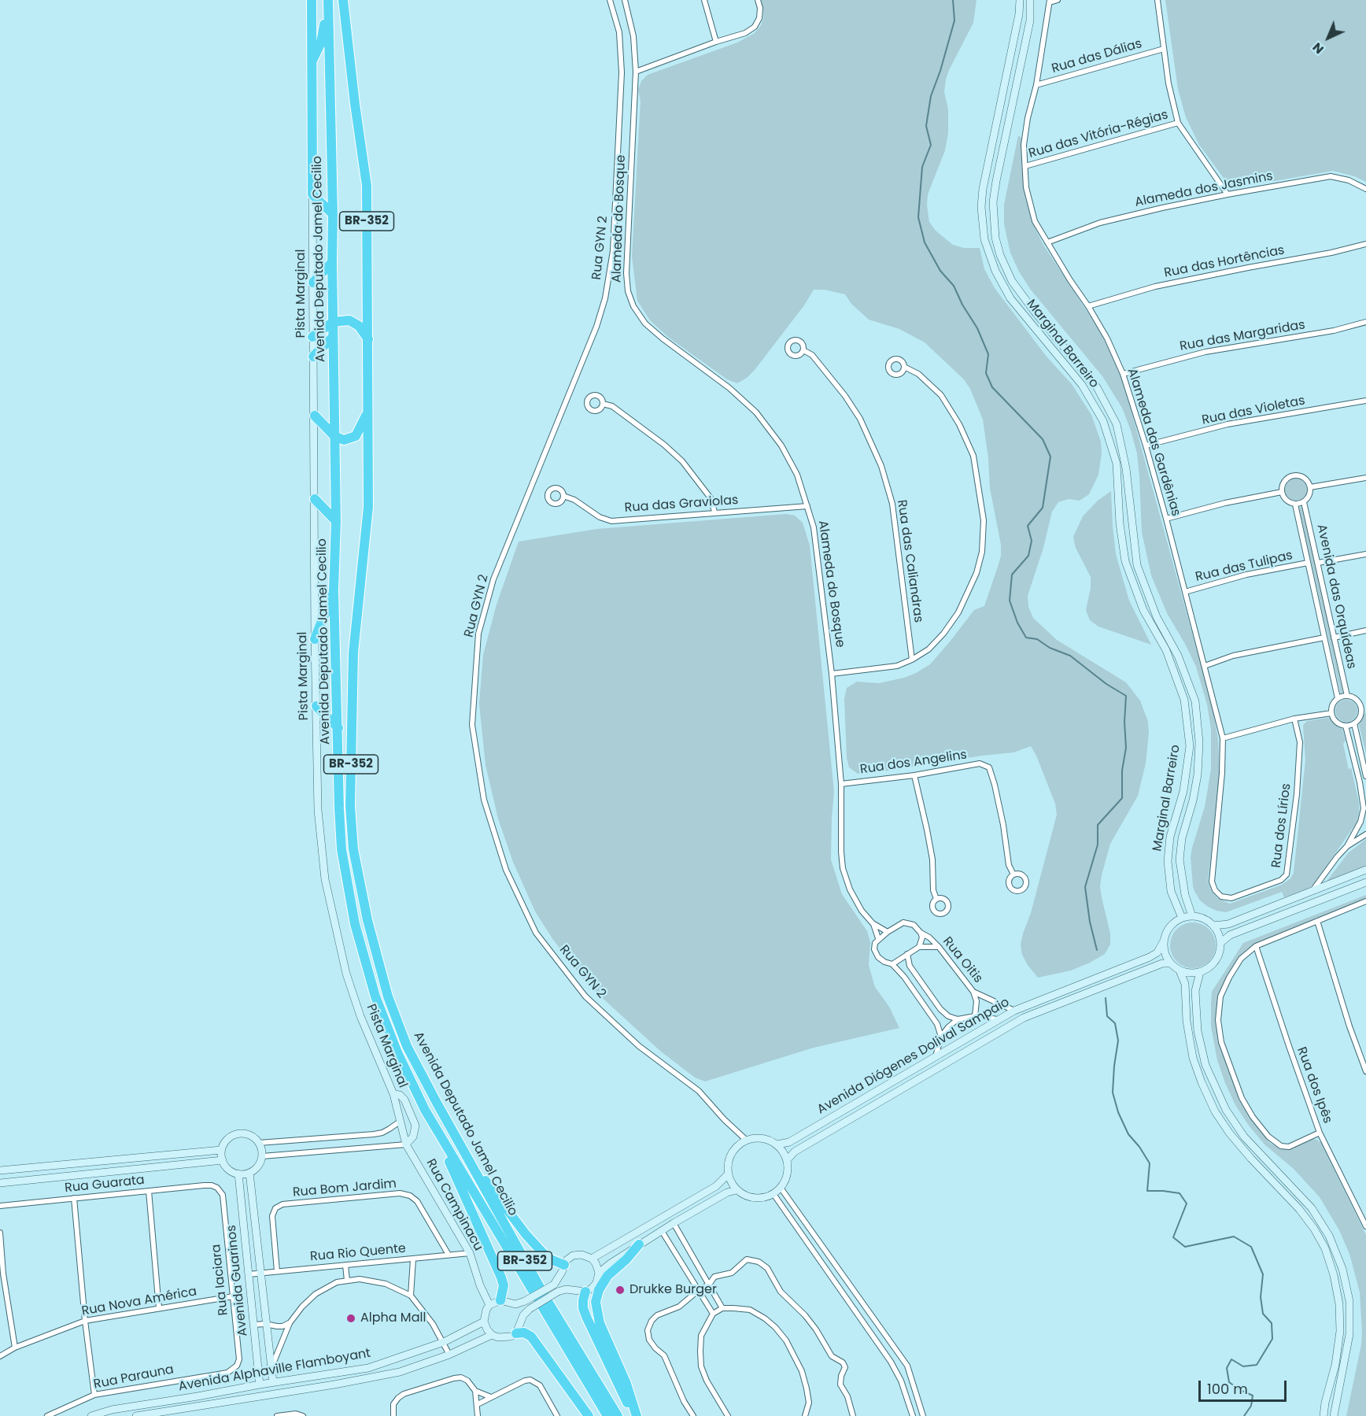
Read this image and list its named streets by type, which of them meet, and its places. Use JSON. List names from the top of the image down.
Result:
{
  "streets": {
    "highway": ["BR-352", "Avenida Deputado Jamel Cecilio"],
    "street": [
      "Rua das Dálias",
      "Rua das Vitória-Régias",
      "Alameda dos Jasmins",
      "Alameda do Bosque",
      "Rua GYN 2",
      "Rua das Hortências",
      "Pista Marginal",
      "Rua das Margaridas",
      "Marginal Barreiro",
      "Rua das Violetas",
      "Alameda das Gardênias",
      "Rua das Graviolas",
      "Rua das Caliandras",
      "Rua das Tulipas",
      "Avenida das Orquídeas",
      "Rua dos Angelins",
      "Rua dos Lírios",
      "Rua Oitis",
      "Avenida Diógenes Dolival Sampaio",
      "Rua dos Ipês",
      "Rua Guarata",
      "Rua Bom Jardim",
      "Rua Campinacu",
      "Rua Rio Quente",
      "Rua Iaciara",
      "Avenida Guarinos",
      "Rua Nova América",
      "Avenida Alphaville Flamboyant",
      "Rua Parauna"
    ]
  },
  "crossings": [
    ["Rua das Dálias", "Alameda das Gardênias"],
    ["Rua das Vitória-Régias", "Alameda das Gardênias"],
    ["Alameda dos Jasmins", "Alameda das Gardênias"],
    ["Alameda do Bosque", "Rua das Graviolas"],
    ["Alameda do Bosque", "Rua dos Angelins"],
    ["Alameda do Bosque", "Rua Oitis"],
    ["BR-352", "Avenida Deputado Jamel Cecilio"],
    ["Rua GYN 2", "Avenida Diógenes Dolival Sampaio"],
    ["Rua das Hortências", "Alameda das Gardênias"],
    ["Pista Marginal", "Rua Campinacu"],
    ["Rua das Margaridas", "Alameda das Gardênias"],
    ["Marginal Barreiro", "Avenida Diógenes Dolival Sampaio"],
    ["Rua das Violetas", "Alameda das Gardênias"],
    ["Alameda das Gardênias", "Rua das Tulipas"],
    ["Alameda das Gardênias", "Rua dos Lírios"],
    ["Rua das Tulipas", "Avenida das Orquídeas"],
    ["Rua Oitis", "Avenida Diógenes Dolival Sampaio"],
    ["Rua Guarata", "Rua Iaciara"],
    ["Rua Bom Jardim", "Rua Rio Quente"],
    ["Rua Campinacu", "Rua Rio Quente"],
    ["Rua Rio Quente", "Avenida Guarinos"],
    ["Rua Iaciara", "Rua Nova América"],
    ["Rua Iaciara", "Rua Parauna"],
    ["Avenida Guarinos", "Avenida Alphaville Flamboyant"]
  ],
  "places": ["Drukke Burger", "Alpha Mall"],
  "scale_bar": "100 m",
  "north": "bottom left"
}
